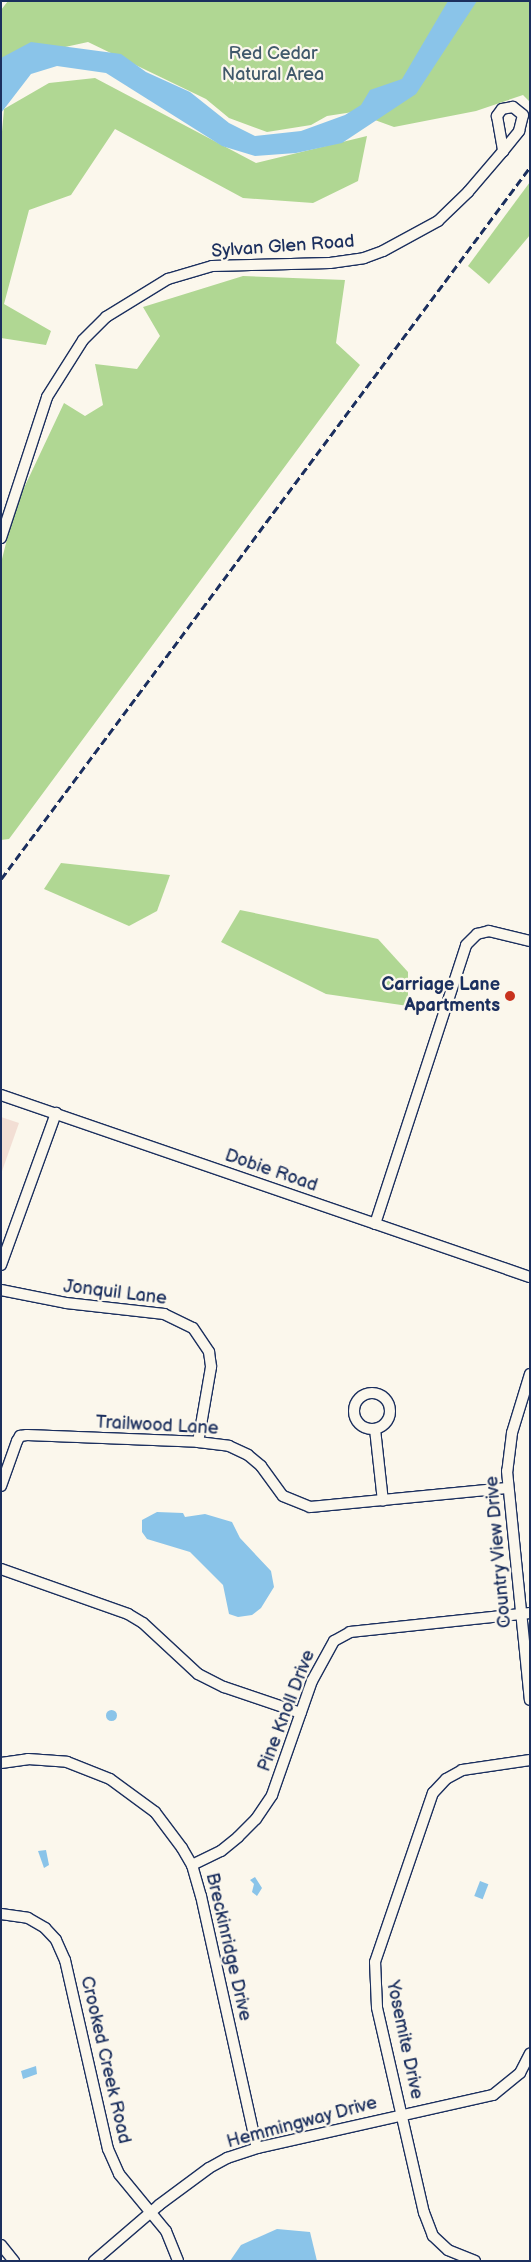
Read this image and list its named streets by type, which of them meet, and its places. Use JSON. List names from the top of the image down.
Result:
{
  "streets": {
    "street": [
      "Sylvan Glen Road",
      "Dobie Road",
      "Jonquil Lane",
      "Trailwood Lane",
      "Country View Drive",
      "Pine Knoll Drive",
      "Breckinridge Drive",
      "Yosemite Drive",
      "Crooked Creek Road",
      "Hemmingway Drive"
    ]
  },
  "crossings": [
    ["Jonquil Lane", "Trailwood Lane"],
    ["Trailwood Lane", "Country View Drive"],
    ["Country View Drive", "Pine Knoll Drive"],
    ["Pine Knoll Drive", "Breckinridge Drive"],
    ["Breckinridge Drive", "Hemmingway Drive"],
    ["Yosemite Drive", "Hemmingway Drive"],
    ["Crooked Creek Road", "Hemmingway Drive"]
  ],
  "parks": ["Red Cedar Natural Area"],
  "places": ["Carriage Lane Apartments"]
}
